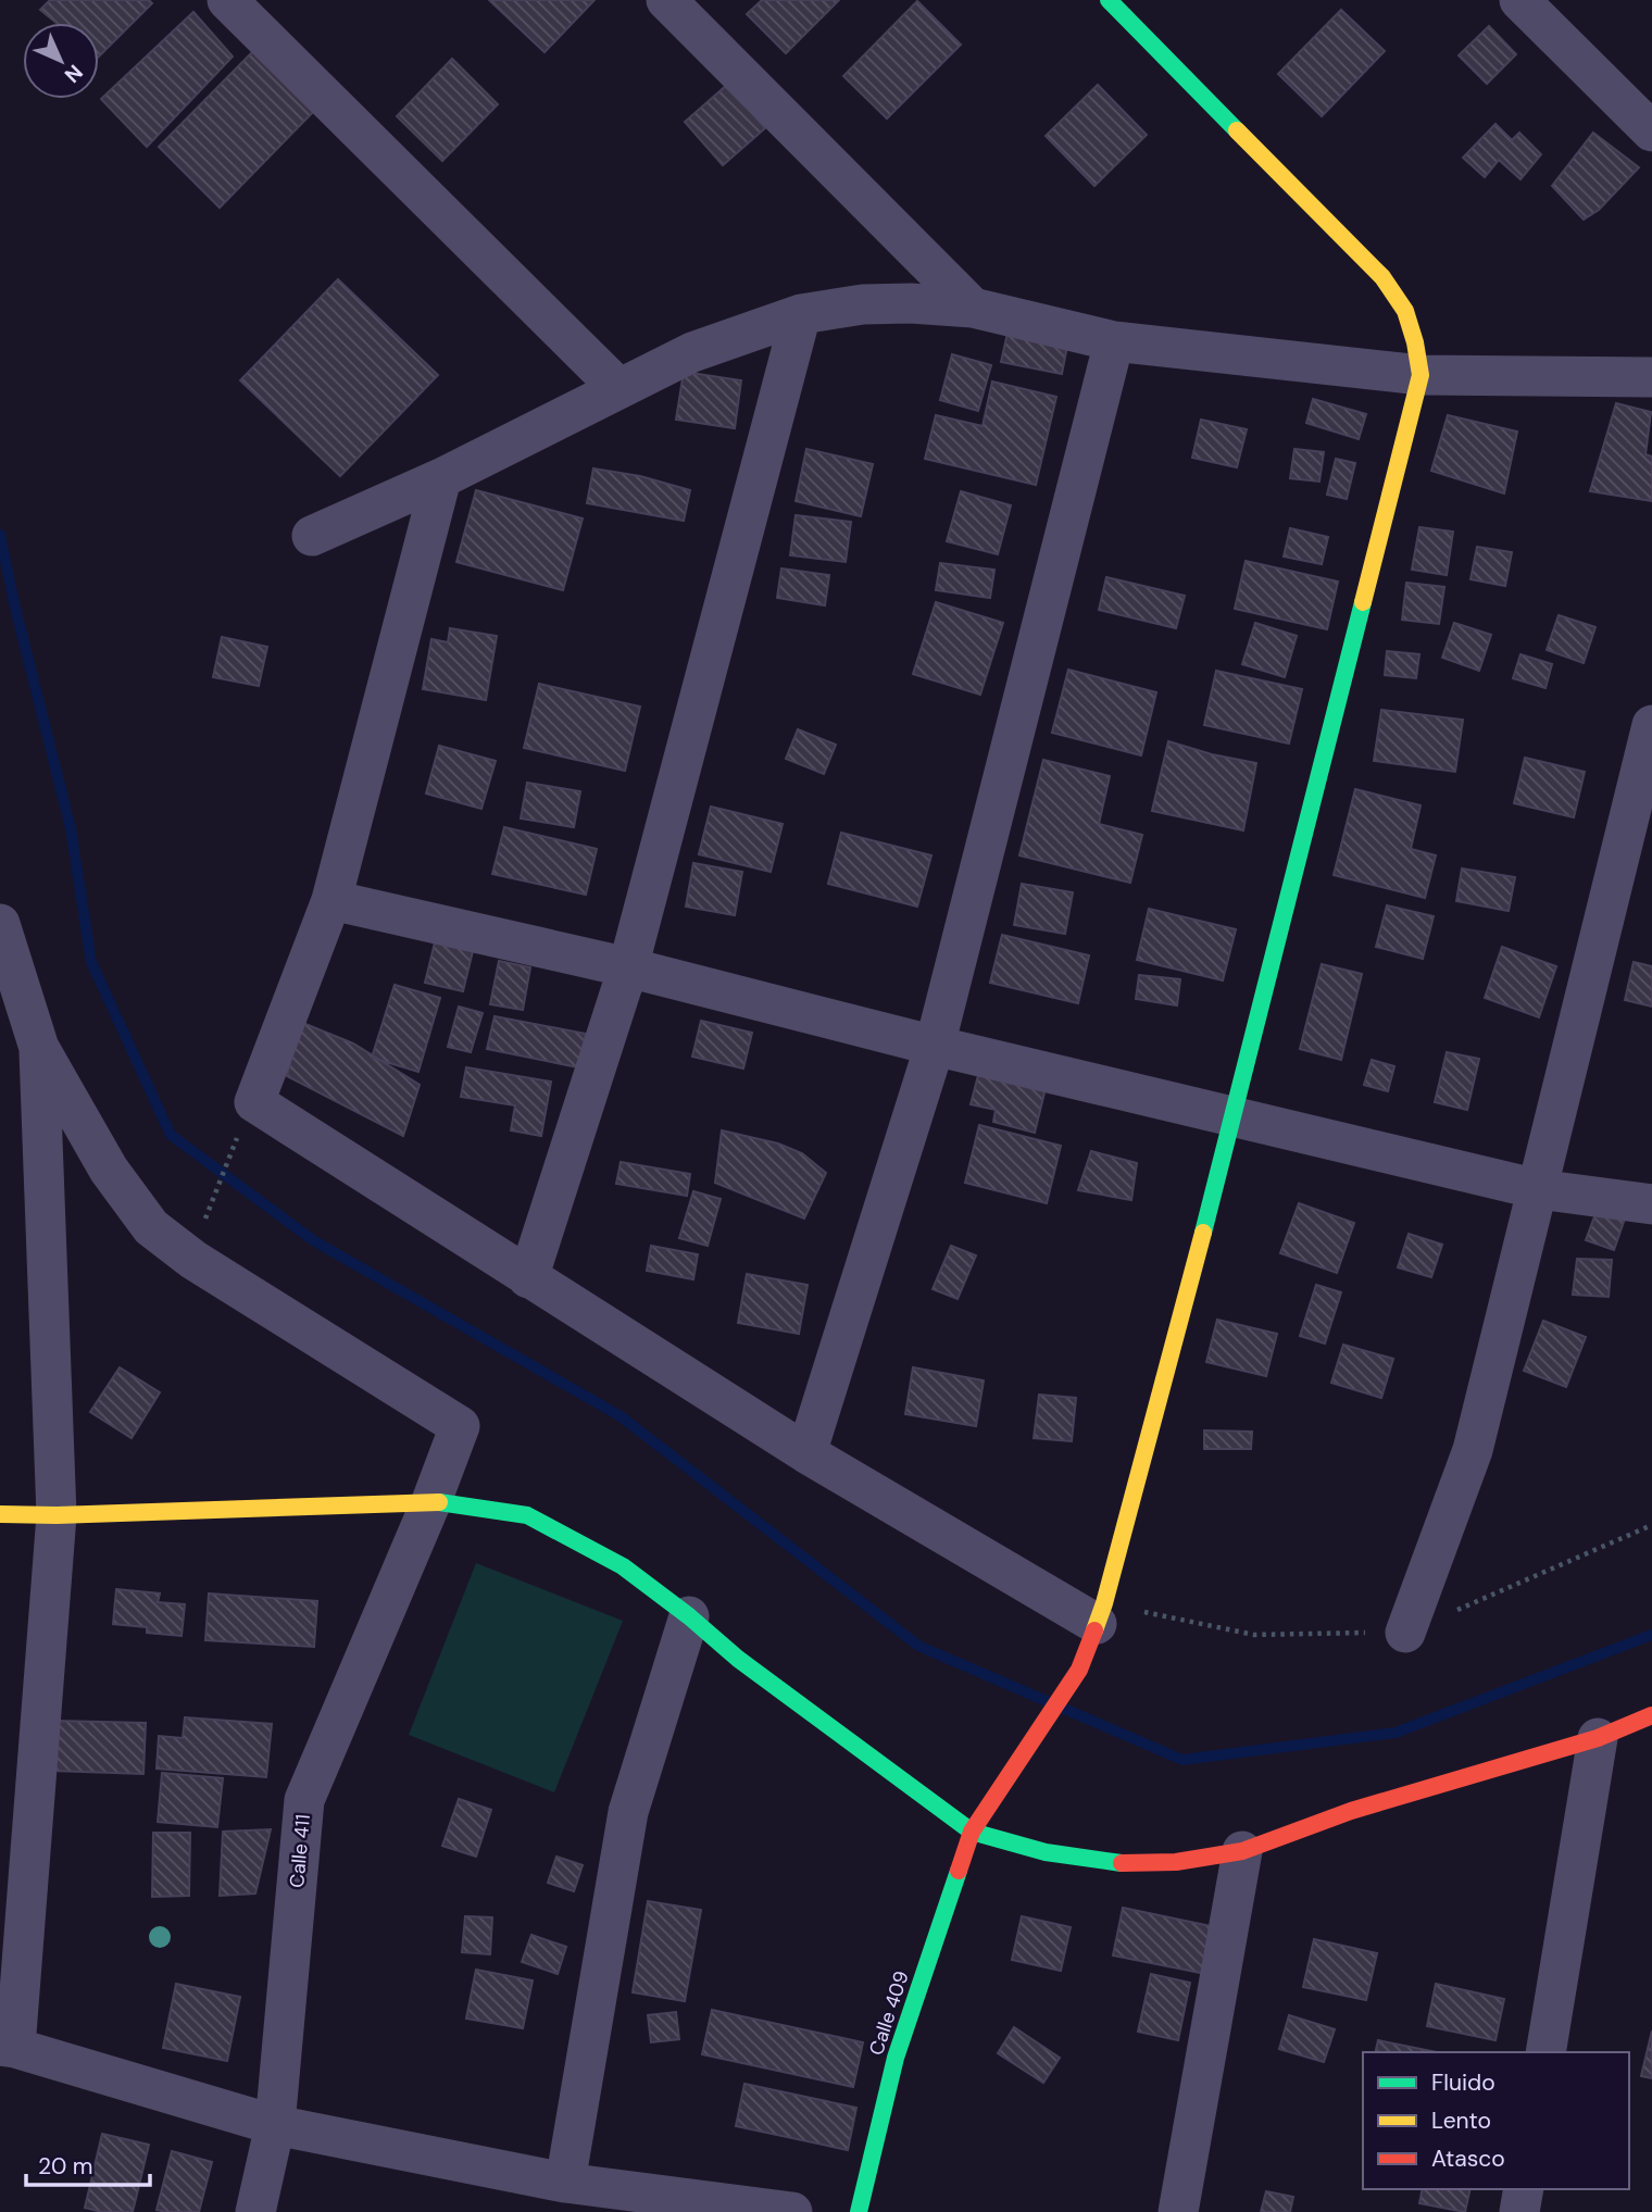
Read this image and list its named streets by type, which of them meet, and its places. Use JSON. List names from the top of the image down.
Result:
{
  "streets": {
    "street": ["Calle 411", "Calle 409"]
  },
  "legend": ["Fluido", "Lento", "Atasco"],
  "scale_bar": "20 m",
  "north": "bottom right"
}
